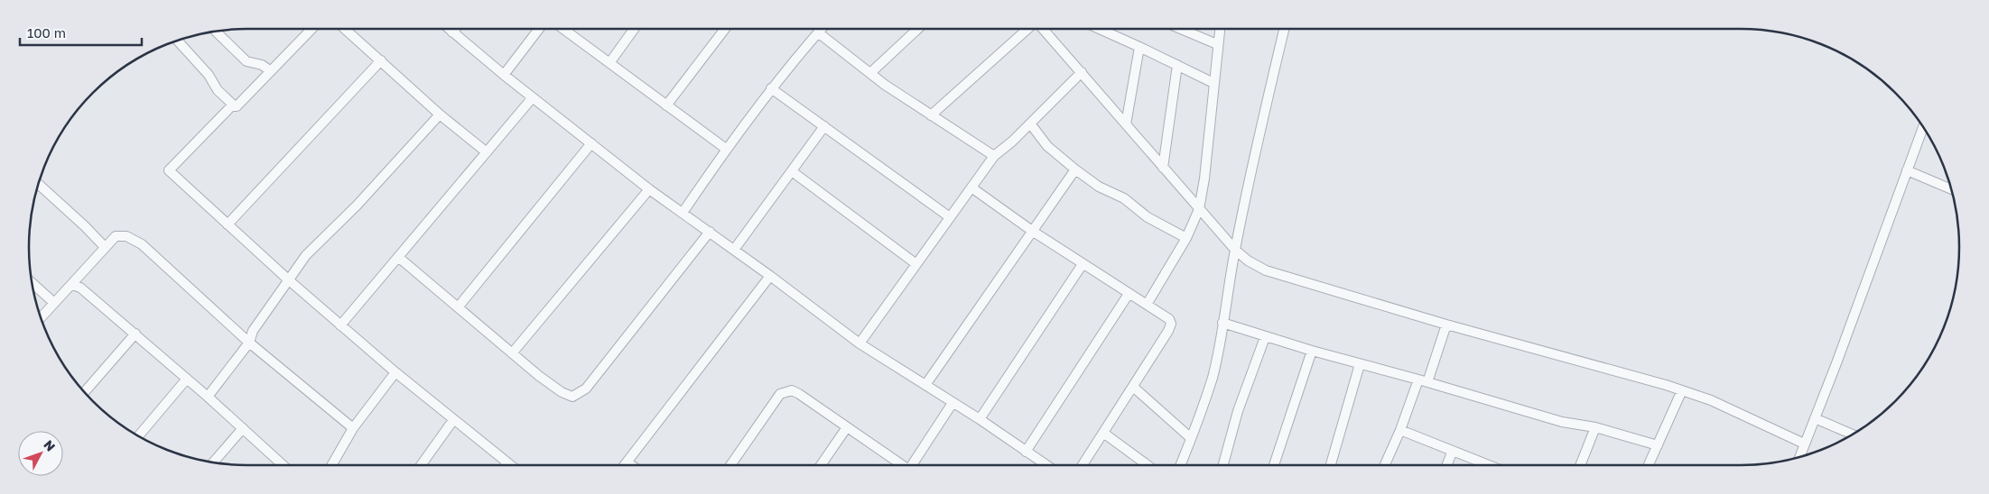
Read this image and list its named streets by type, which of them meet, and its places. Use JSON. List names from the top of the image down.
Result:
{
  "scale_bar": "100 m",
  "north": "top right"
}
